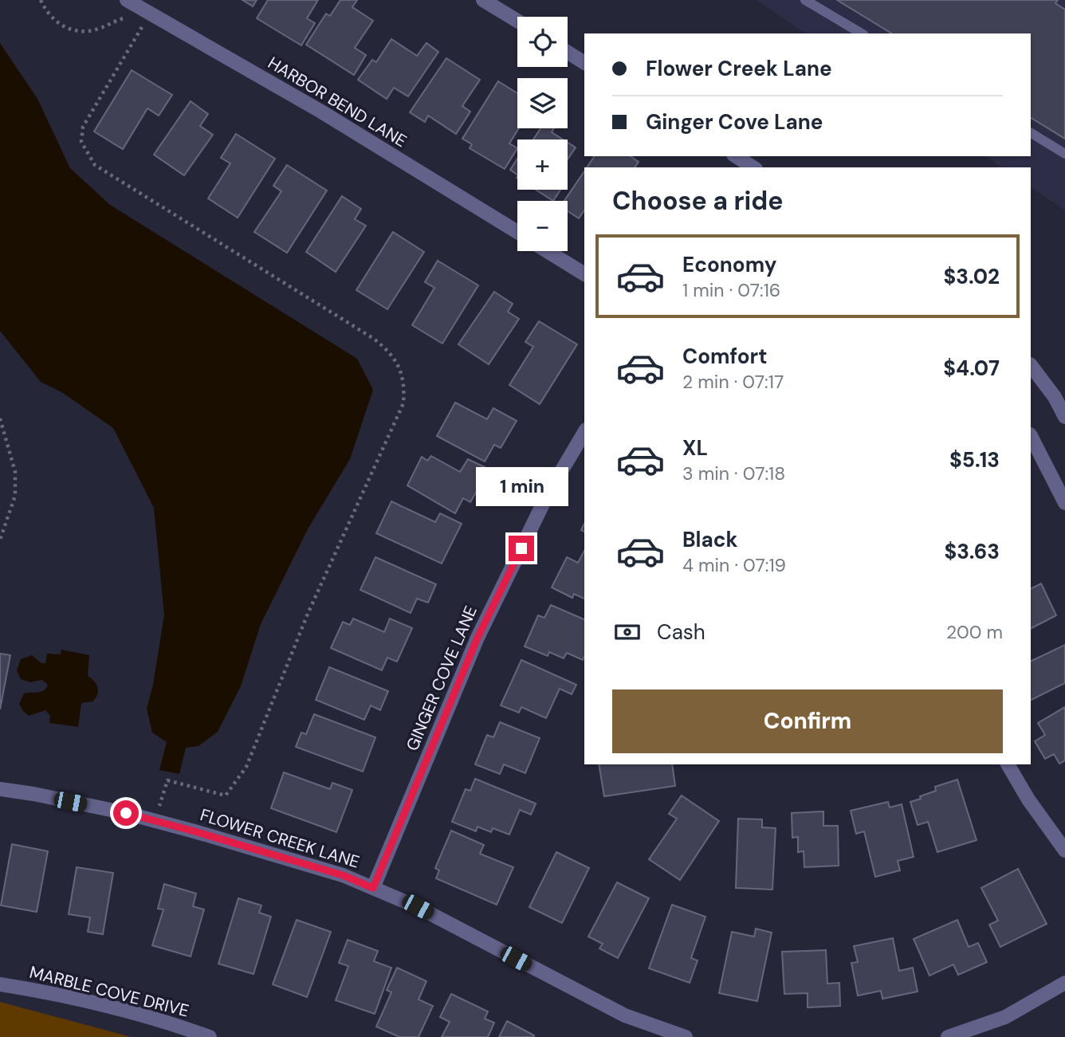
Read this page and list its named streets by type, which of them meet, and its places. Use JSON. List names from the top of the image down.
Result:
{
  "streets": {
    "street": [
      "HARBOR BEND LANE",
      "GINGER COVE LANE",
      "FLOWER CREEK LANE",
      "MARBLE COVE DRIVE"
    ]
  },
  "crossings": [
    ["GINGER COVE LANE", "FLOWER CREEK LANE"]
  ],
  "page": {
    "map_buttons": ["+", "−"],
    "banner": ["Flower Creek Lane", "Ginger Cove Lane"],
    "heading": "Choose a ride",
    "list": [
      {
        "name": "Economy",
        "note": "1 min · 07:16",
        "value": "$3.02"
      },
      {
        "name": "Comfort",
        "note": "2 min · 07:17",
        "value": "$4.07"
      },
      {
        "name": "XL",
        "note": "3 min · 07:18",
        "value": "$5.13"
      },
      {
        "name": "Black",
        "note": "4 min · 07:19",
        "value": "$3.63"
      }
    ],
    "bubble": "1 min",
    "pay": ["Cash", "200 m"],
    "buttons": "Confirm"
  }
}
